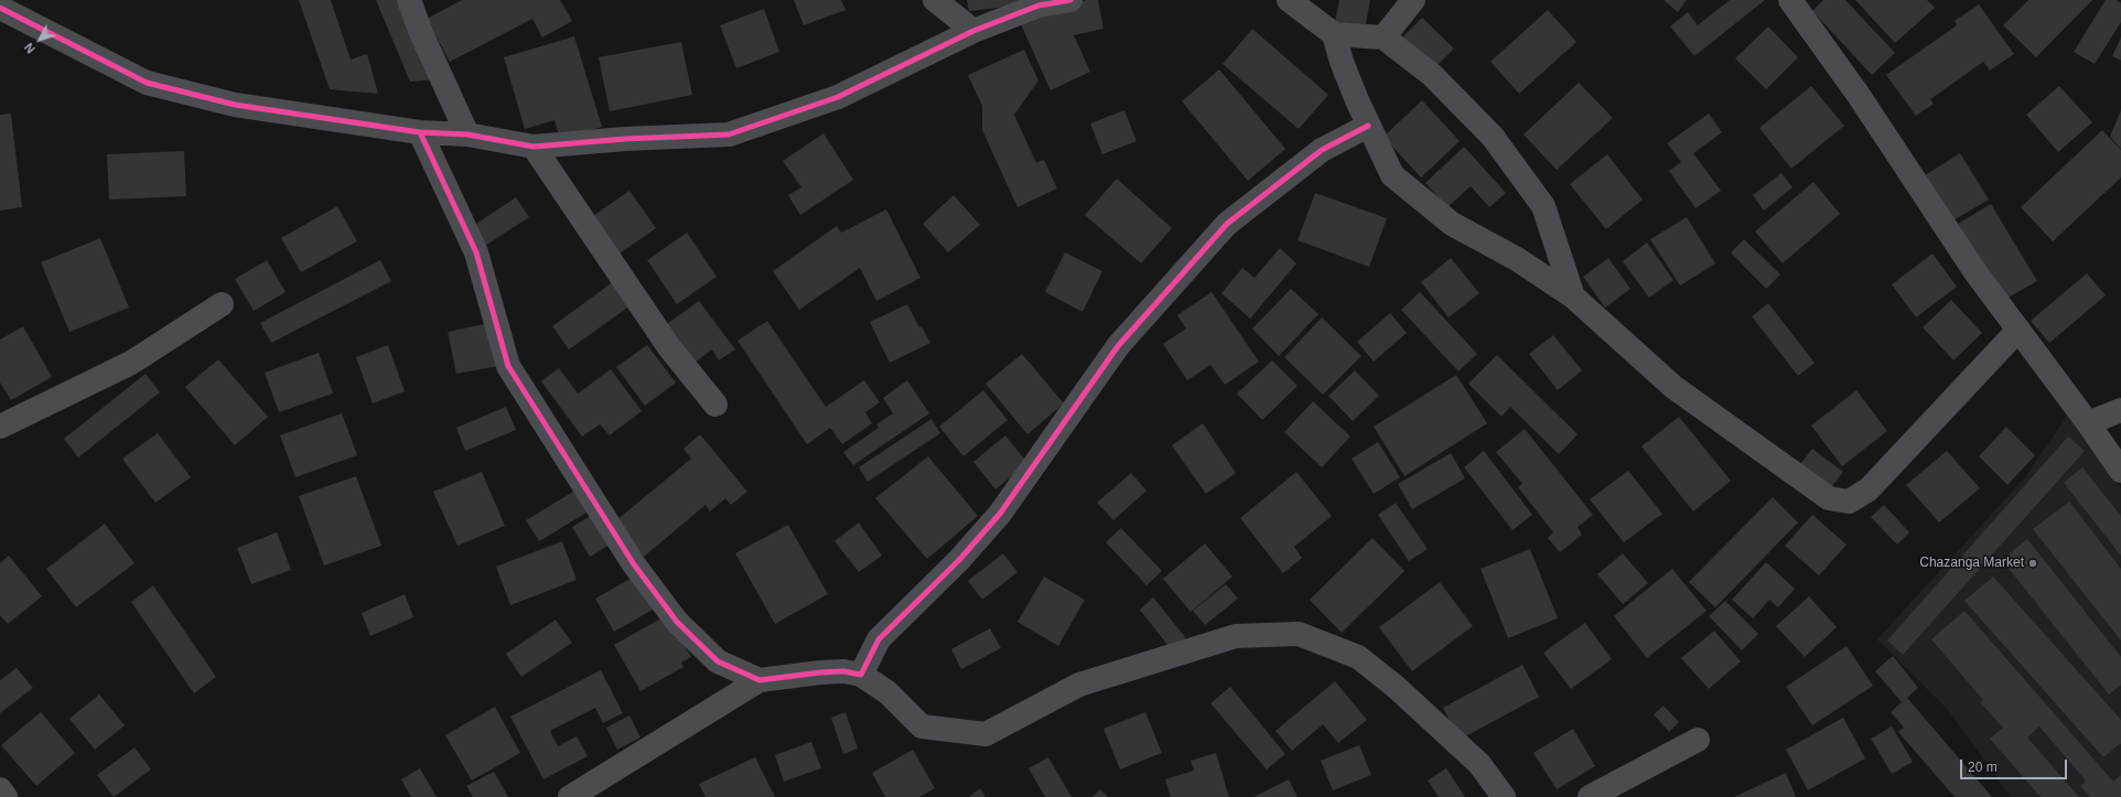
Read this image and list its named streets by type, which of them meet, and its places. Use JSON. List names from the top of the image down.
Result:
{
  "places": ["Chazanga Market"],
  "scale_bar": "20 m",
  "north": "bottom left"
}
